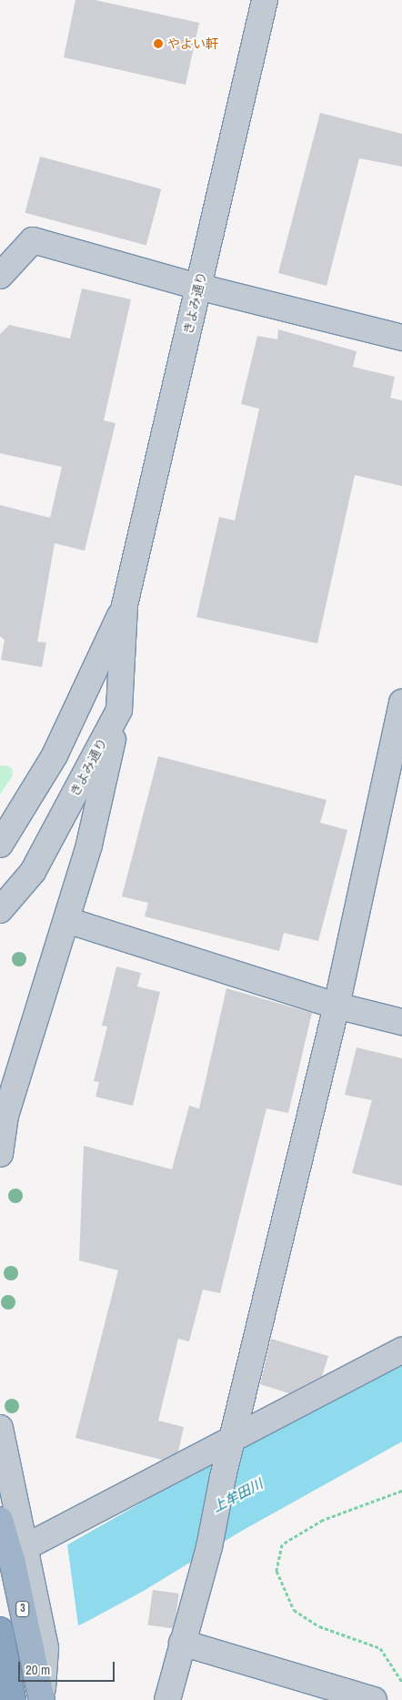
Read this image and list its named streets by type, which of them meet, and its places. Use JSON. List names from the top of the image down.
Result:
{
  "streets": {
    "highway": ["3"],
    "street": ["きよみ通り"]
  },
  "water": ["上牟田川"],
  "places": ["やよい軒"],
  "scale_bar": "20 m"
}
